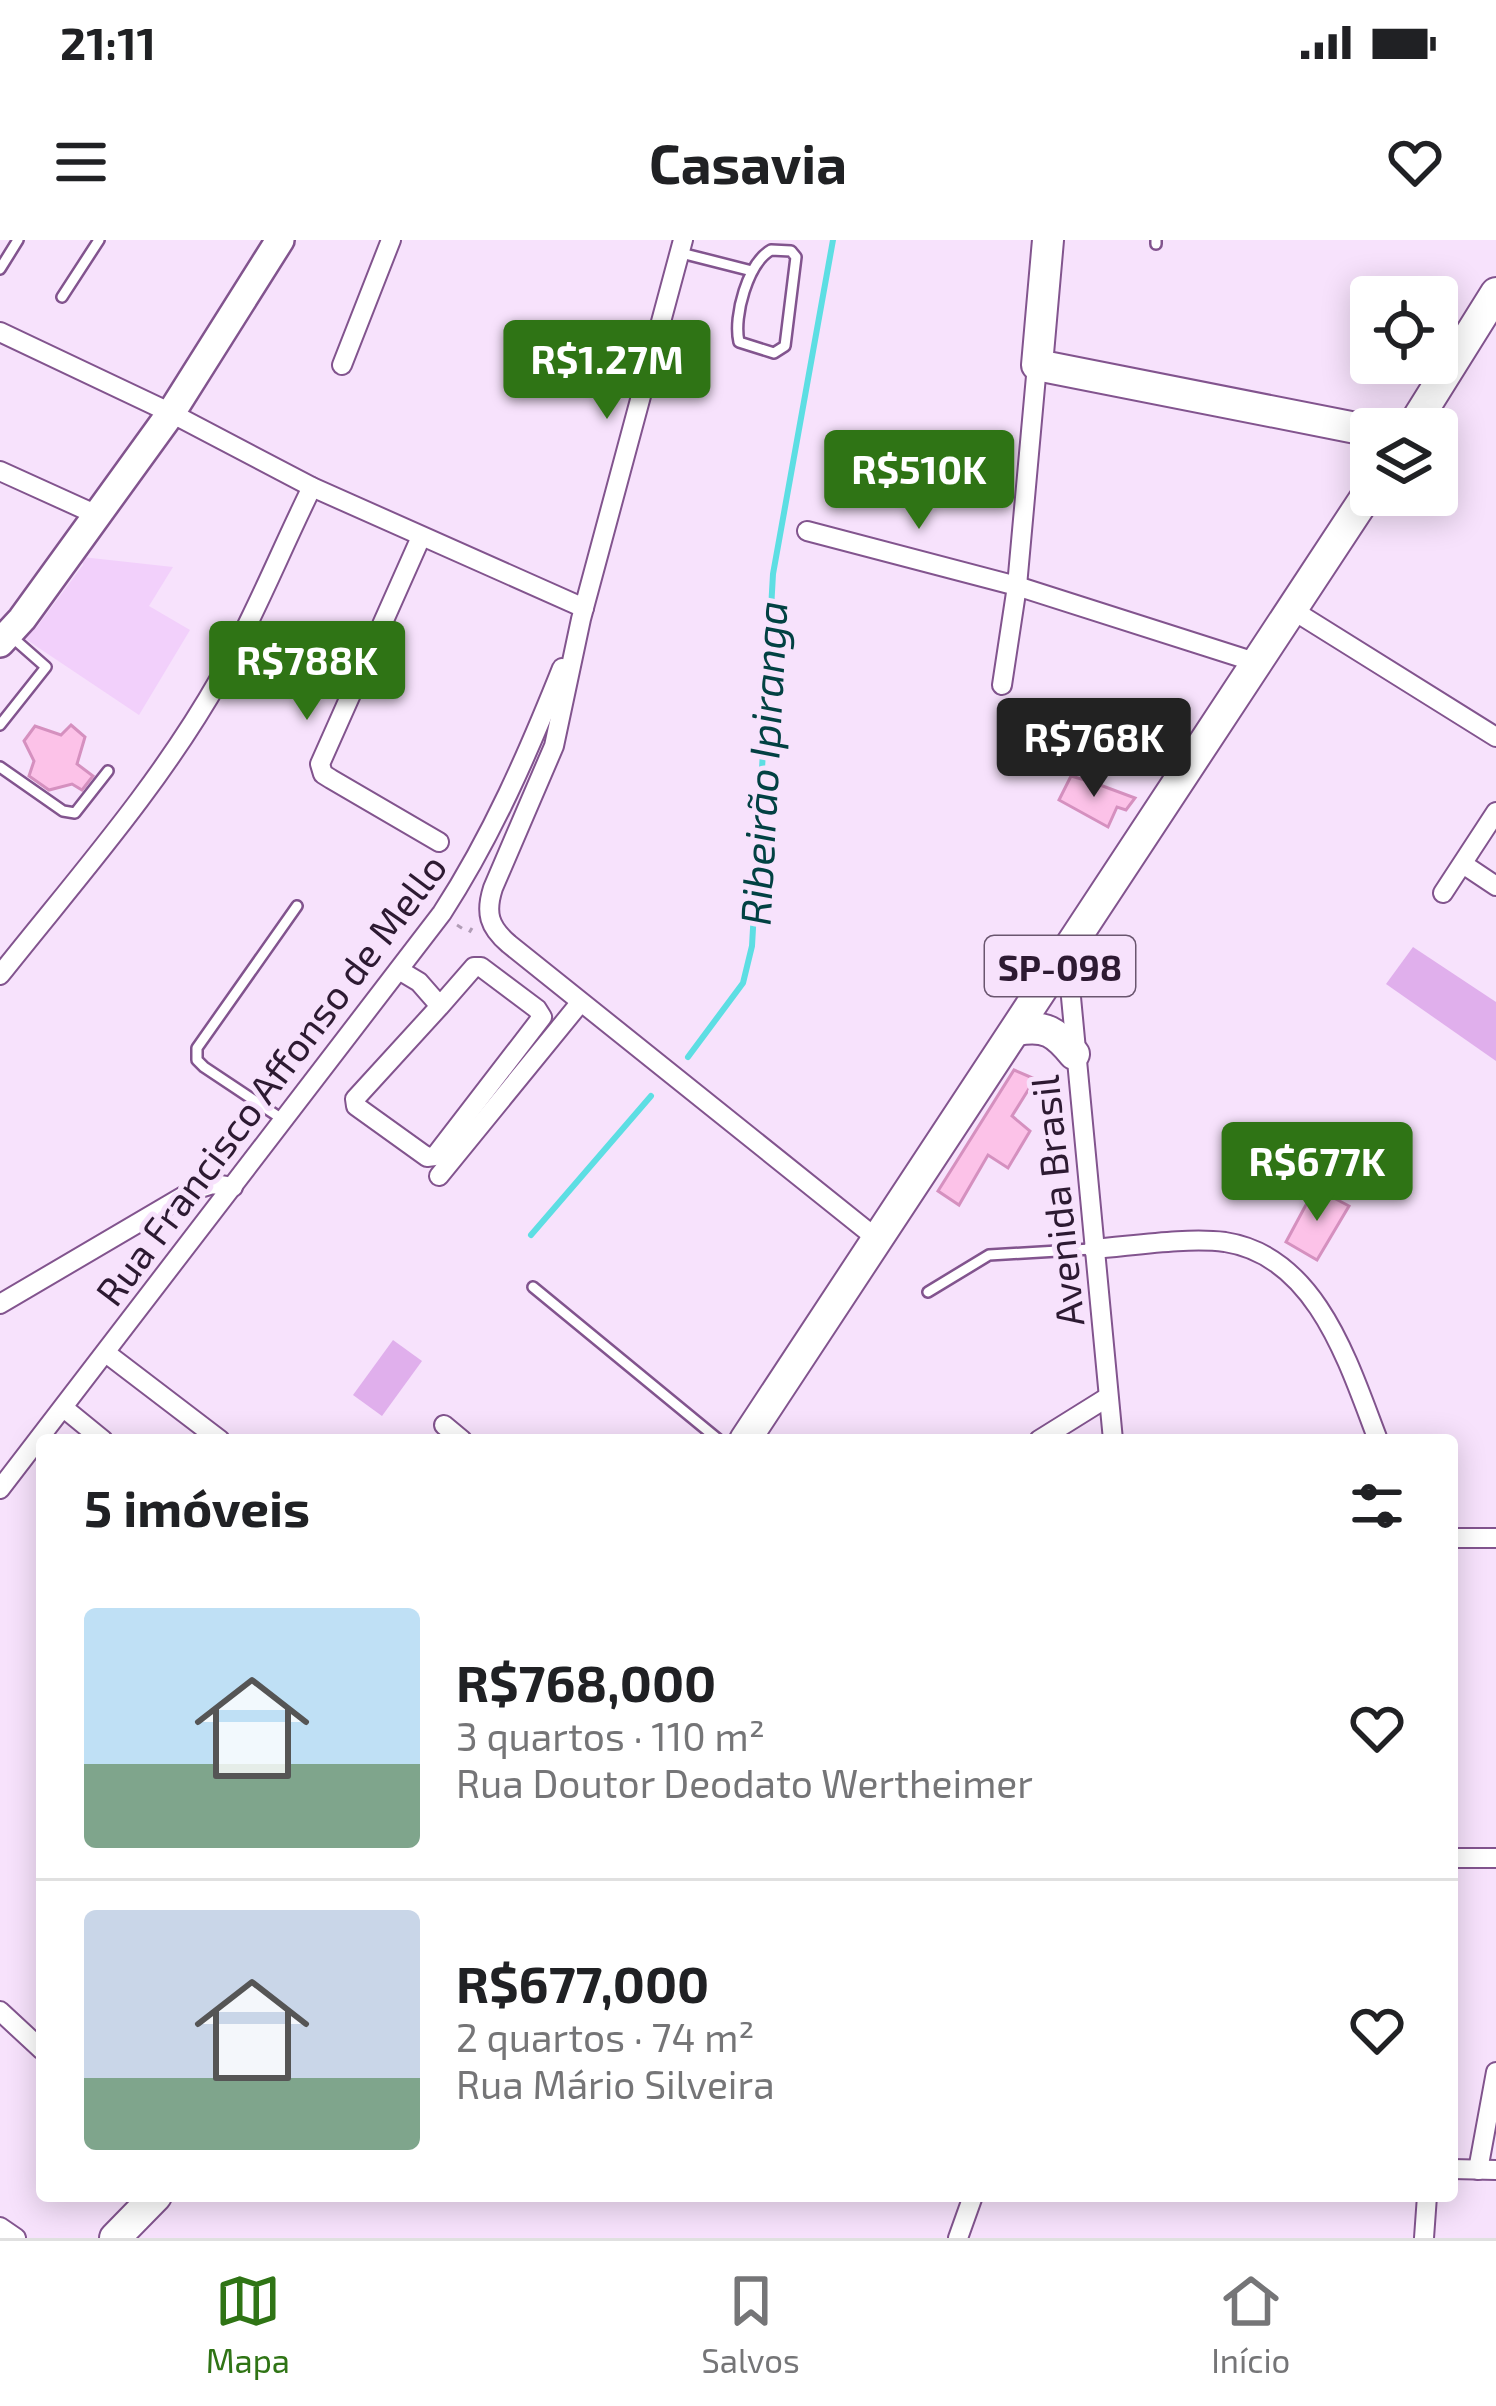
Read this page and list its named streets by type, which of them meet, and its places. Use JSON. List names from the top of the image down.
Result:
{
  "streets": {
    "main road": ["SP-098"],
    "street": ["Rua Francisco Affonso de Mello", "Avenida Brasil"]
  },
  "crossings": [
    ["SP-098", "Avenida Brasil"]
  ],
  "water": ["Ribeirão Ipiranga"],
  "page": {
    "status": "21:11",
    "header": "Casavia",
    "price": [
      "R$1.27M",
      "R$510K",
      "R$788K",
      "R$768K",
      "R$677K"
    ],
    "heading": "5 imóveis",
    "list": [
      {
        "name": "R$768,000",
        "note": "3 quartos · 110 m² · Rua Doutor Deodato Wertheimer"
      },
      {
        "name": "R$677,000",
        "note": "2 quartos · 74 m² · Rua Mário Silveira"
      }
    ],
    "tabs": ["Mapa", "Salvos", "Início"]
  }
}
